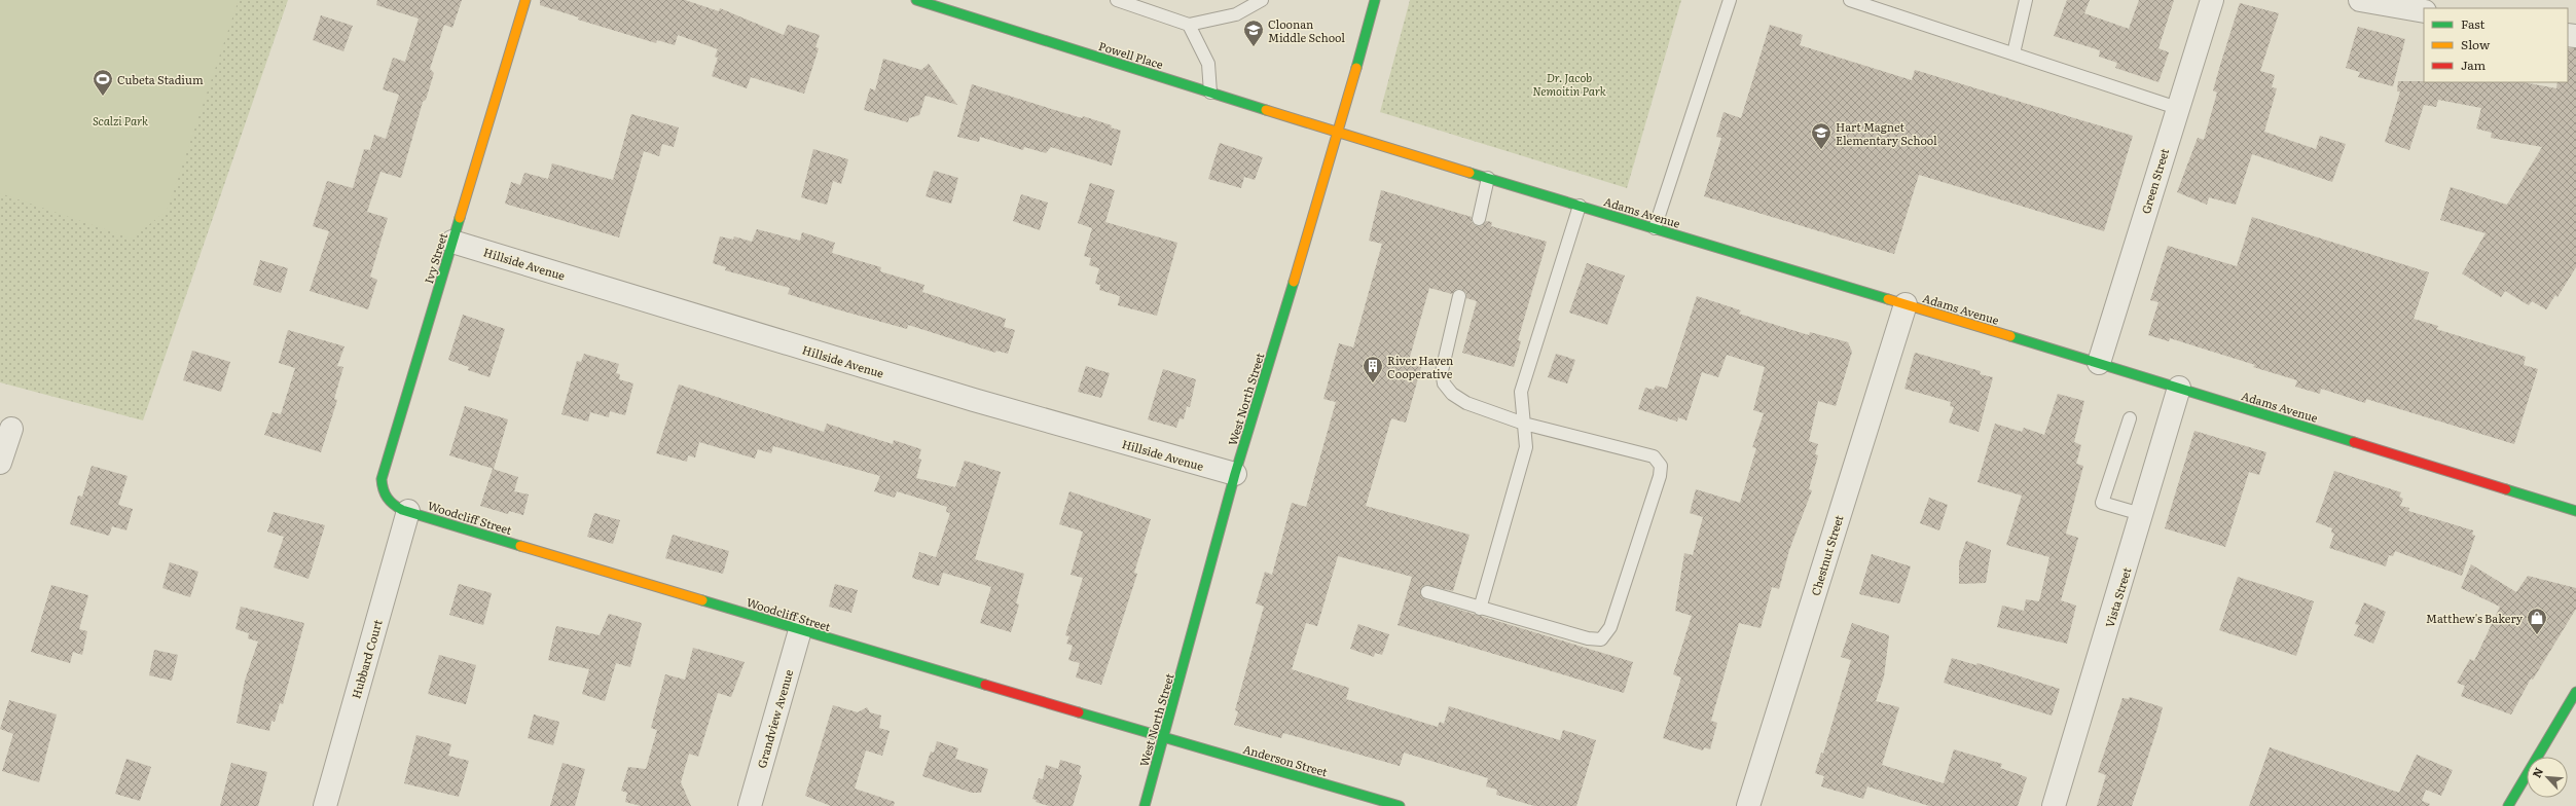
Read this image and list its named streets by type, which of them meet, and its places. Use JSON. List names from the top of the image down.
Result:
{
  "streets": {
    "street": [
      "Powell Place",
      "Green Street",
      "Adams Avenue",
      "Ivy Street",
      "Hillside Avenue",
      "West North Street",
      "Woodcliff Street",
      "Chestnut Street",
      "Vista Street",
      "Hubbard Court",
      "Grandview Avenue",
      "Anderson Street"
    ]
  },
  "crossings": [
    ["Powell Place", "Adams Avenue"],
    ["Powell Place", "West North Street"],
    ["Green Street", "Adams Avenue"],
    ["Adams Avenue", "West North Street"],
    ["Adams Avenue", "Chestnut Street"],
    ["Adams Avenue", "Vista Street"],
    ["Ivy Street", "Hillside Avenue"],
    ["Ivy Street", "Woodcliff Street"],
    ["Ivy Street", "Hubbard Court"],
    ["Hillside Avenue", "West North Street"],
    ["West North Street", "Woodcliff Street"],
    ["West North Street", "Anderson Street"],
    ["Woodcliff Street", "Hubbard Court"],
    ["Woodcliff Street", "Grandview Avenue"],
    ["Woodcliff Street", "Anderson Street"]
  ],
  "parks": ["Dr. Jacob Nemoitin Park", "Scalzi Park"],
  "places": {
    "school or university": ["Cloonan Middle School", "Hart Magnet Elementary School"],
    "sports": ["Cubeta Stadium"],
    "building": ["River Haven Cooperative"],
    "shop": ["Matthew's Bakery"]
  },
  "legend": ["Fast", "Slow", "Jam"],
  "north": "top left"
}
